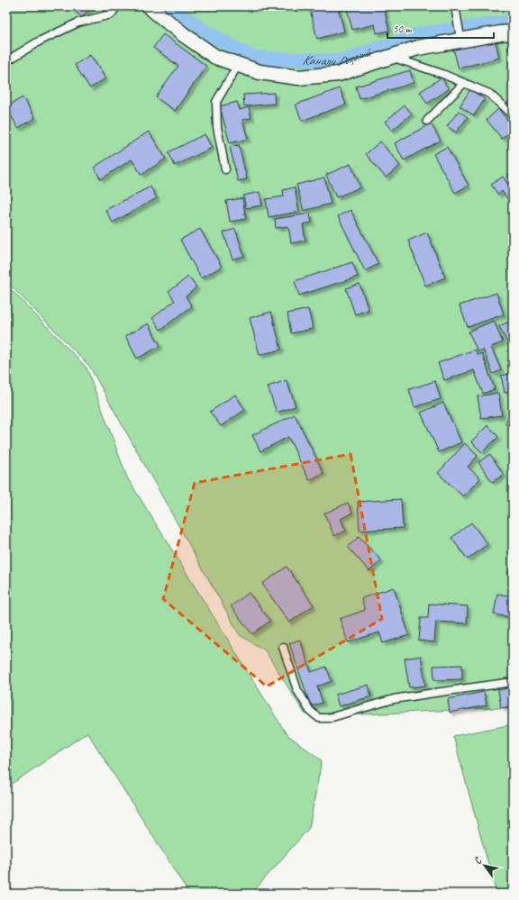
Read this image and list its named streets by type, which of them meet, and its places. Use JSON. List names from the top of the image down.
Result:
{
  "water": ["Канали Роҳатӣ"],
  "scale_bar": "50 m",
  "north": "top left"
}
